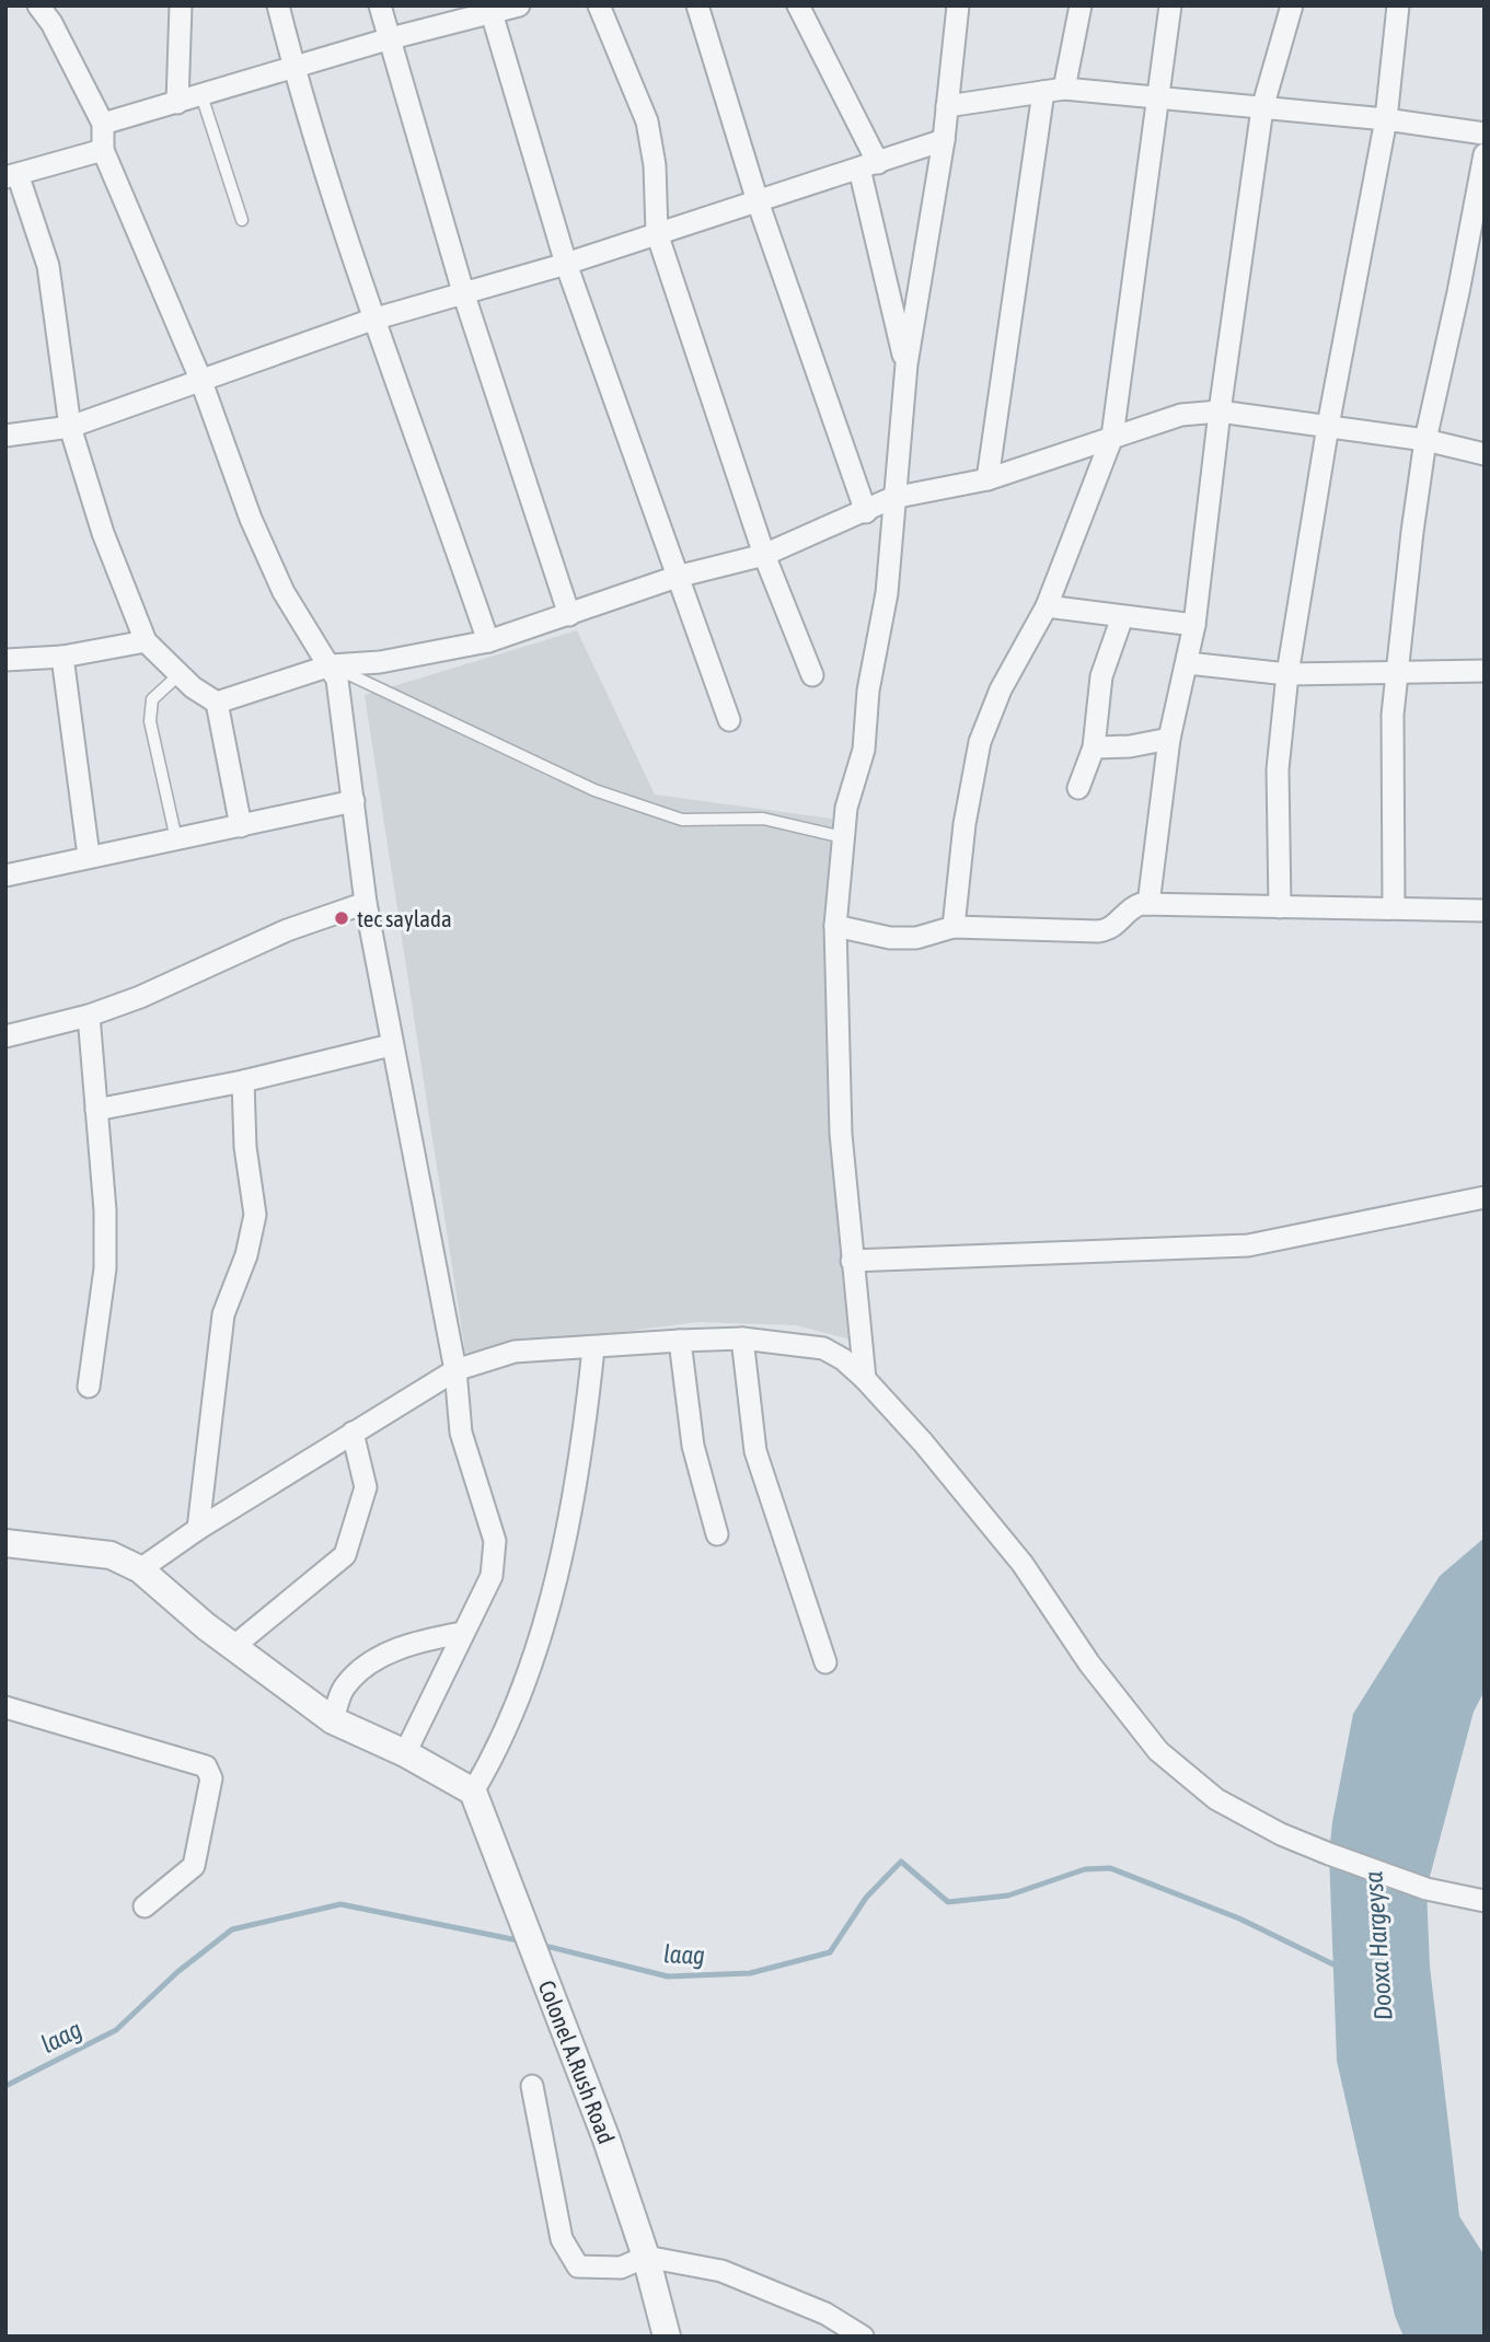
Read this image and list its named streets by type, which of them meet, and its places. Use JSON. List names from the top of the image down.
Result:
{
  "streets": {
    "street": ["Colonel A.Rush Road"]
  },
  "water": ["Dooxa Hargeysa", "laag"],
  "places": ["tec saylada"]
}
